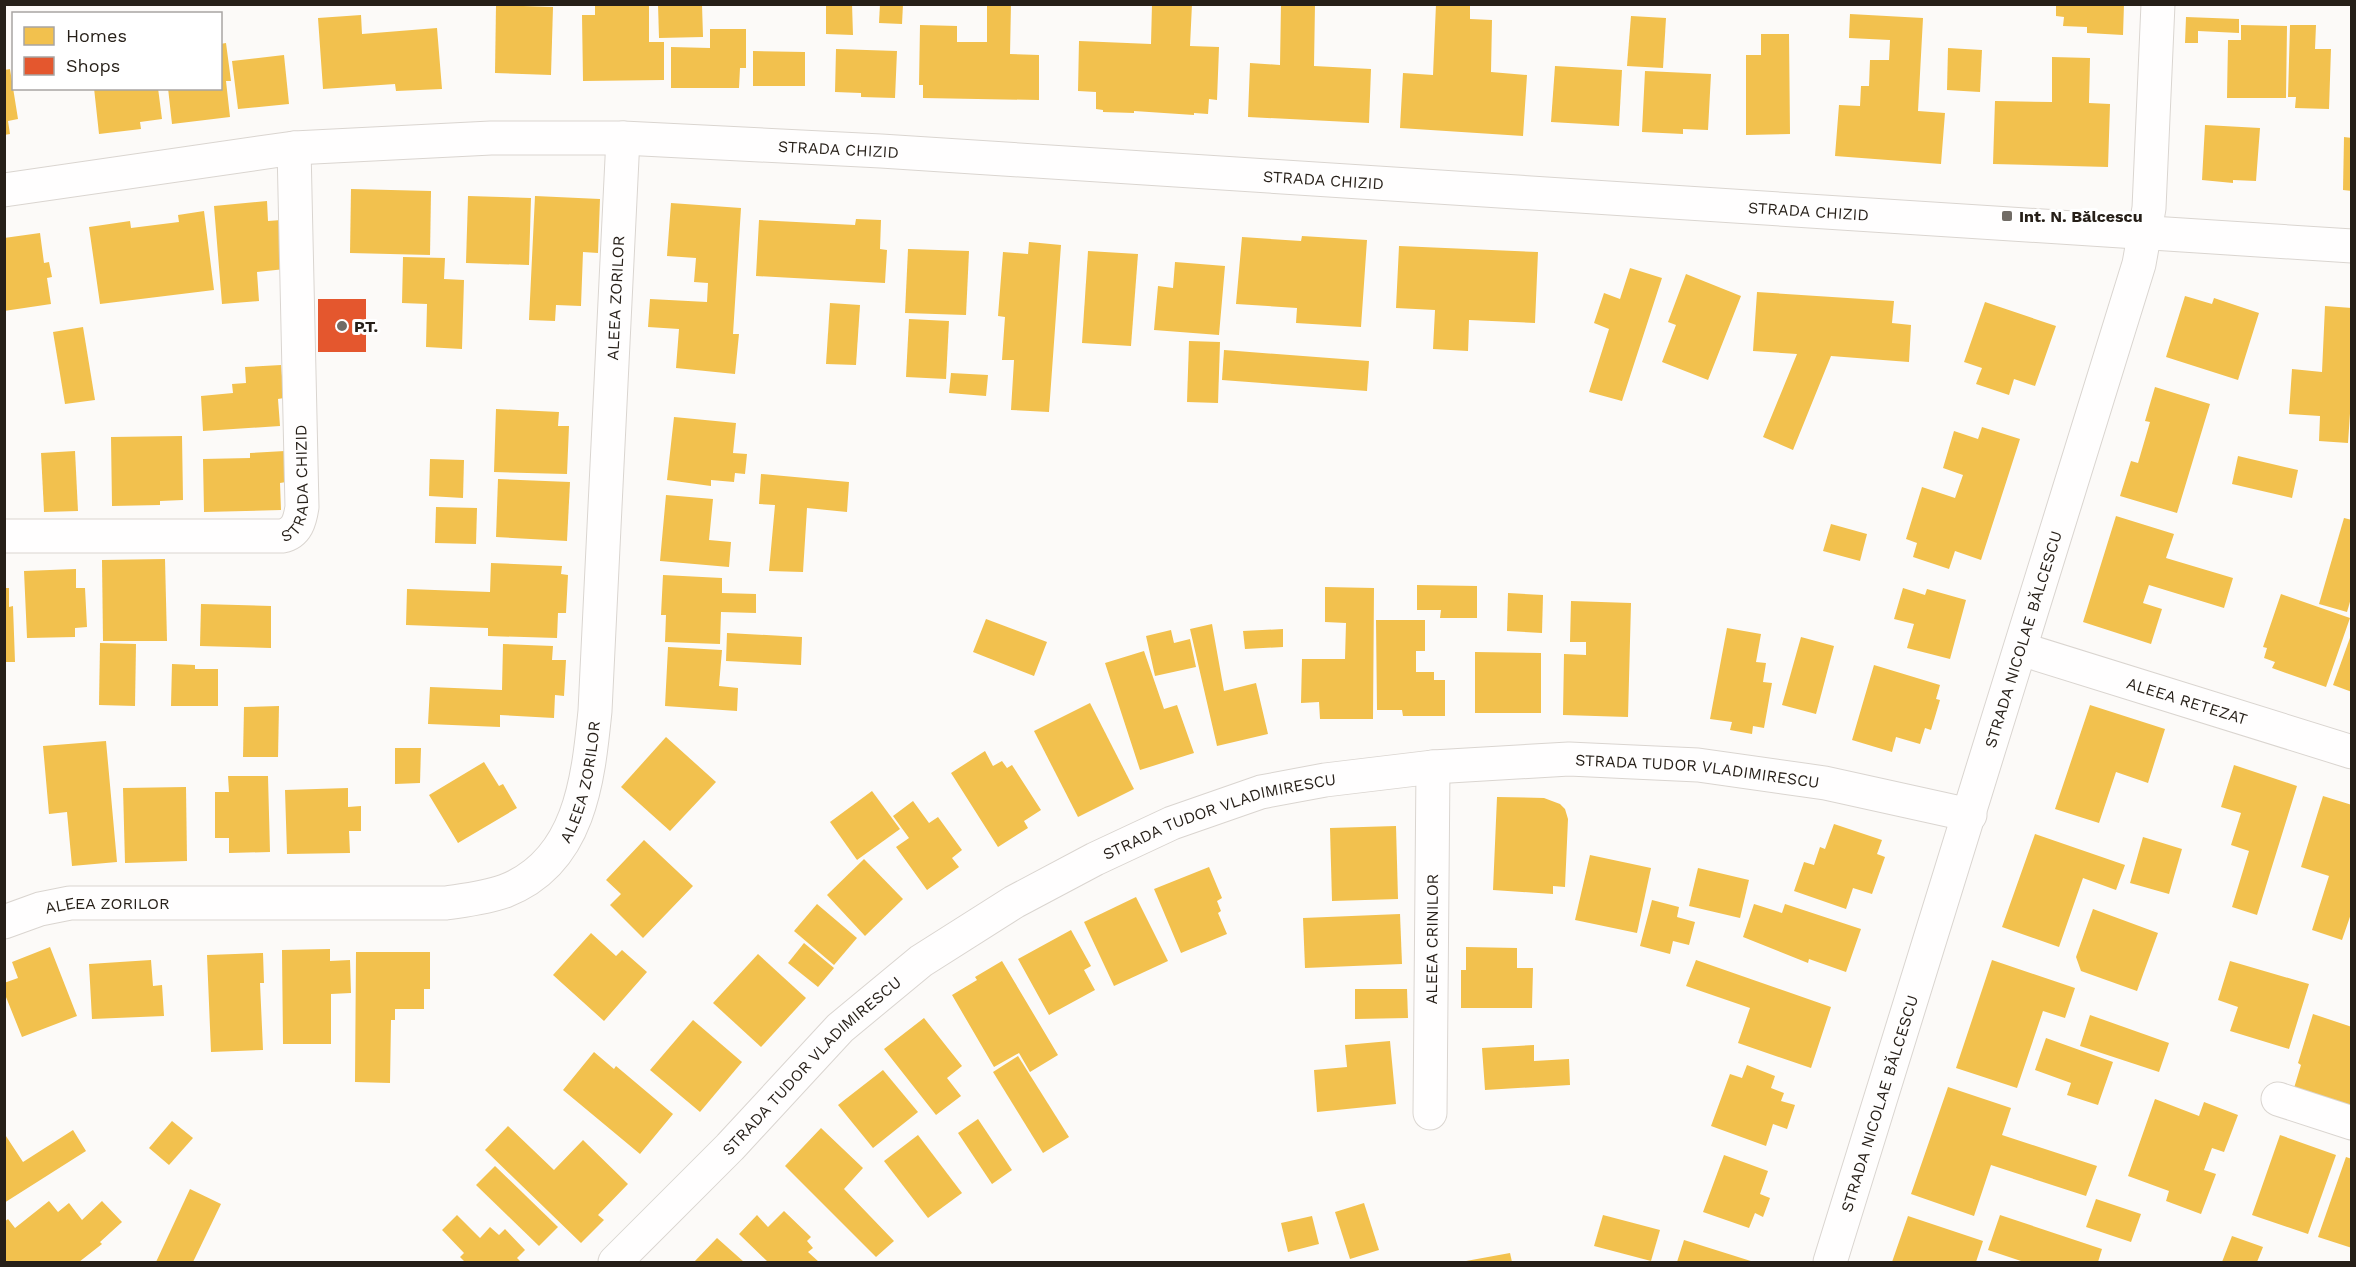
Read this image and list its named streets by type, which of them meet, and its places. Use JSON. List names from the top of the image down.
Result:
{
  "streets": {
    "street": [
      "STRADA CHIZID",
      "ALEEA ZORILOR",
      "STRADA NICOLAE BĂLCESCU",
      "ALEEA RETEZAT",
      "STRADA TUDOR VLADIMIRESCU",
      "ALEEA CRINILOR"
    ]
  },
  "crossings": [
    ["STRADA CHIZID", "ALEEA ZORILOR"],
    ["STRADA CHIZID", "STRADA NICOLAE BĂLCESCU"],
    ["STRADA NICOLAE BĂLCESCU", "ALEEA RETEZAT"],
    ["STRADA NICOLAE BĂLCESCU", "STRADA TUDOR VLADIMIRESCU"],
    ["STRADA TUDOR VLADIMIRESCU", "ALEEA CRINILOR"]
  ],
  "places": {
    "transit": ["Int. N. Bălcescu"],
    "other": ["P.T."]
  },
  "legend": ["Homes", "Shops"]
}
